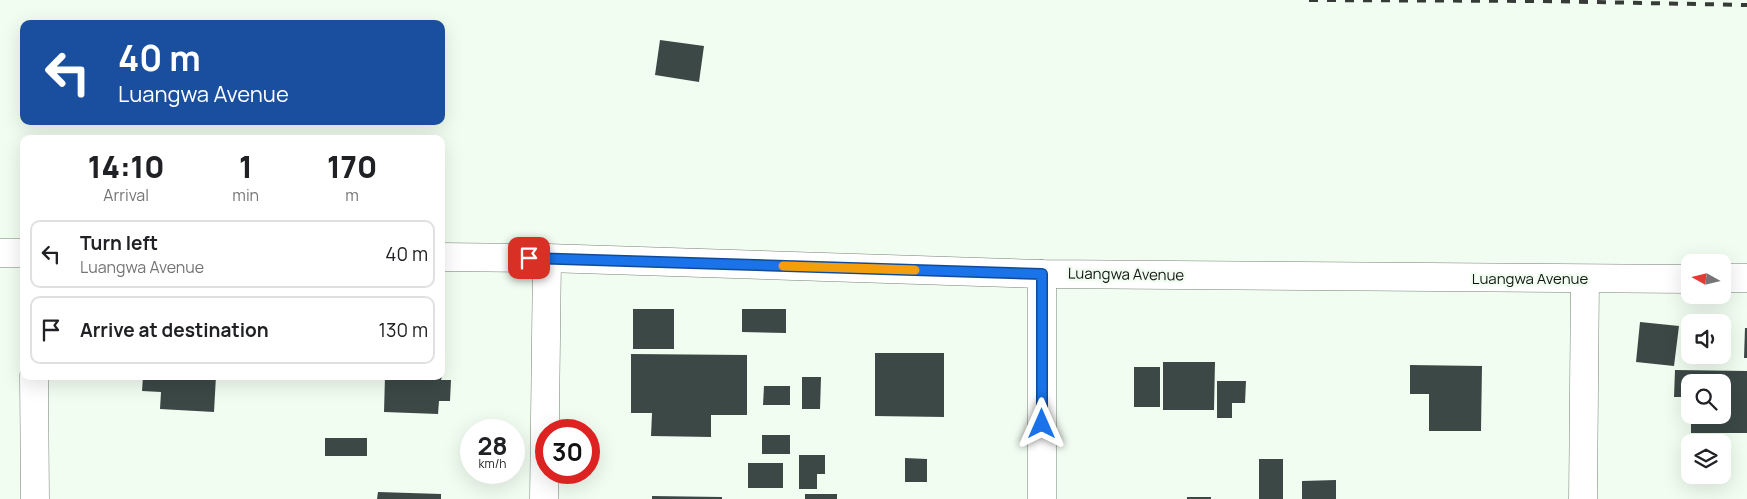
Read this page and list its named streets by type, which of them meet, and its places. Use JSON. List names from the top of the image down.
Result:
{
  "streets": {
    "street": ["Luangwa Avenue"]
  },
  "north": "left",
  "page": {
    "turn": ["40 m", "Luangwa Avenue"],
    "eta": [
      "14:10",
      "Arrival",
      "1",
      "min",
      "170",
      "m"
    ],
    "list": [
      {
        "name": "Turn left",
        "note": "Luangwa Avenue",
        "value": "40 m"
      },
      {
        "name": "Arrive at destination",
        "value": "130 m"
      }
    ],
    "speed": "28 km/h",
    "limit": "30"
  }
}
